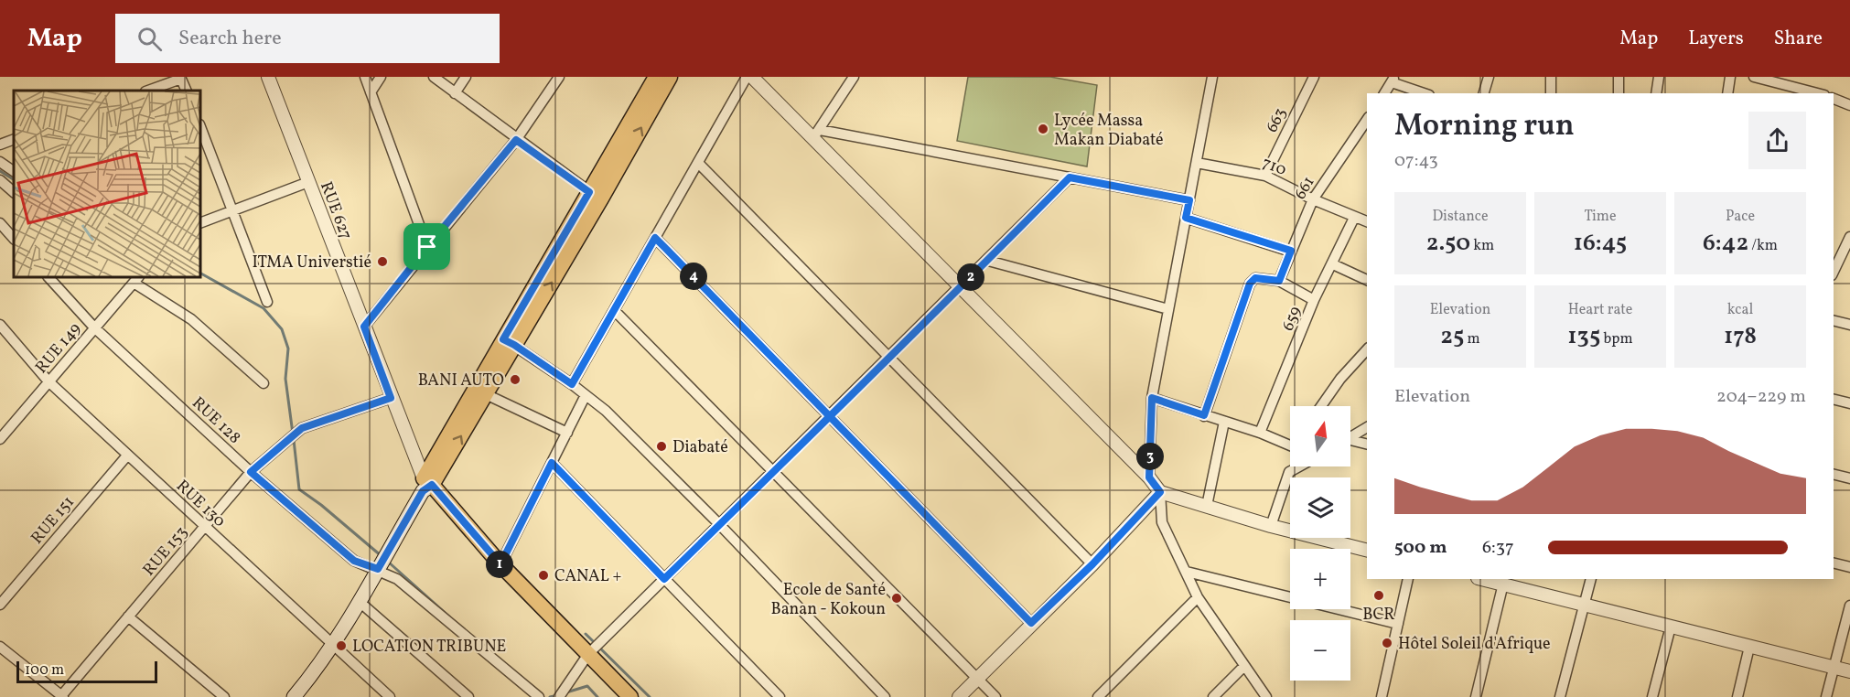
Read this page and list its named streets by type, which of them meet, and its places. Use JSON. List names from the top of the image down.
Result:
{
  "streets": {
    "street": [
      "663",
      "710",
      "661",
      "RUE 627",
      "659",
      "RUE 149",
      "RUE 128",
      "RUE 130",
      "RUE 151",
      "RUE 153"
    ]
  },
  "crossings": [
    ["663", "710"],
    ["710", "661"],
    ["710", "659"],
    ["RUE 627", "RUE 153"],
    ["RUE 149", "RUE 128"],
    ["RUE 149", "RUE 130"],
    ["RUE 128", "RUE 153"],
    ["RUE 130", "RUE 151"],
    ["RUE 130", "RUE 153"]
  ],
  "places": [
    "Lycée Massa Makan Diabaté",
    "ITMA Universtié",
    "BANI AUTO",
    "Diabaté",
    "CANAL +",
    "BCR",
    "Ecole de Santé Banan - Kokoun",
    "Hôtel Soleil d'Afrique",
    "LOCATION TRIBUNE"
  ],
  "scale_bar": "100 m",
  "north": "top",
  "page": {
    "header": "Map",
    "search": "Search here",
    "nav": ["Map", "Layers", "Share"],
    "heading": ["Morning run", "07:43"],
    "stats": [
      ["Distance", "2.50 km"],
      ["Time", "16:45"],
      ["Pace", "6:42 /km"],
      ["Elevation", "25 m"],
      ["Heart rate", "135 bpm"],
      ["kcal", "178"]
    ],
    "pins": [
      "4",
      "2",
      "3",
      "1"
    ],
    "chart": ["Elevation", "204–229 m"],
    "map_buttons": ["+", "−"],
    "list": [
      {
        "name": "500 m",
        "note": "6:37"
      }
    ],
    "scale": "100 m"
  }
}
